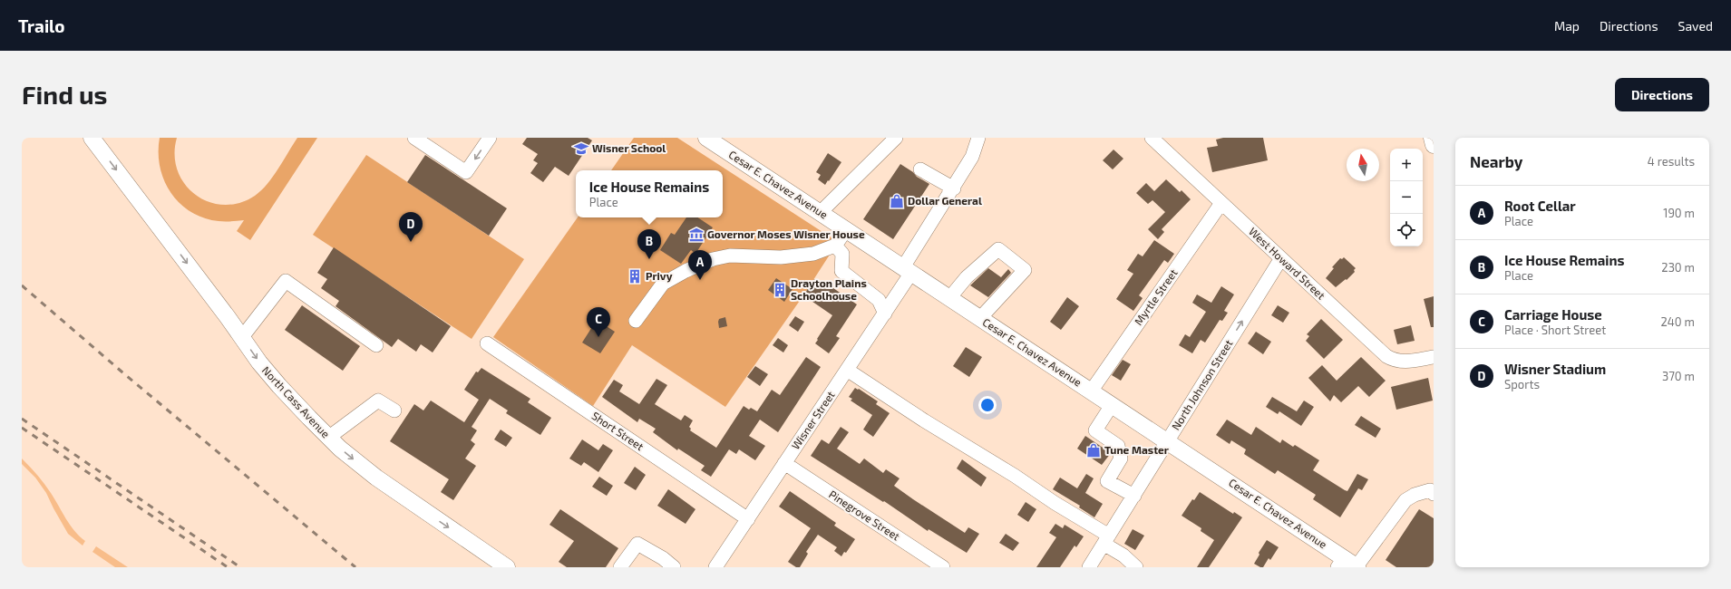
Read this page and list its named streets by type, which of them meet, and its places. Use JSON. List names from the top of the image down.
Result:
{
  "streets": {
    "main road": ["Cesar E. Chavez Avenue", "North Cass Avenue"],
    "street": [
      "West Howard Street",
      "Myrtle Street",
      "North Johnson Street",
      "Wisner Street",
      "Short Street",
      "Pinegrove Street"
    ]
  },
  "crossings": [
    ["Cesar E. Chavez Avenue", "Myrtle Street"],
    ["Cesar E. Chavez Avenue", "North Johnson Street"],
    ["Cesar E. Chavez Avenue", "Wisner Street"],
    ["West Howard Street", "Myrtle Street"],
    ["West Howard Street", "North Johnson Street"],
    ["Wisner Street", "Short Street"],
    ["Wisner Street", "Pinegrove Street"]
  ],
  "one_way": ["North Johnson Street", "North Cass Avenue"],
  "places": {
    "school or university": ["Wisner School"],
    "shop": ["Dollar General", "Tune Master"],
    "museum": ["Governor Moses Wisner House"],
    "building": ["Privy", "Drayton Plains Schoolhouse"]
  },
  "north": "top",
  "page": {
    "header": "Trailo",
    "nav": ["Map", "Directions", "Saved"],
    "buttons": "Directions",
    "title": "Find us",
    "heading": ["Nearby", "4 results"],
    "map_buttons": ["+", "−"],
    "popup": ["Ice House Remains", "Place"],
    "list": [
      {
        "mark": "A",
        "name": "Root Cellar",
        "note": "Place",
        "value": "190 m"
      },
      {
        "mark": "B",
        "name": "Ice House Remains",
        "note": "Place",
        "value": "230 m"
      },
      {
        "mark": "C",
        "name": "Carriage House",
        "note": "Place · Short Street",
        "value": "240 m"
      },
      {
        "mark": "D",
        "name": "Wisner Stadium",
        "note": "Sports",
        "value": "370 m"
      }
    ],
    "pins": [
      "D",
      "B",
      "A",
      "C"
    ]
  }
}
